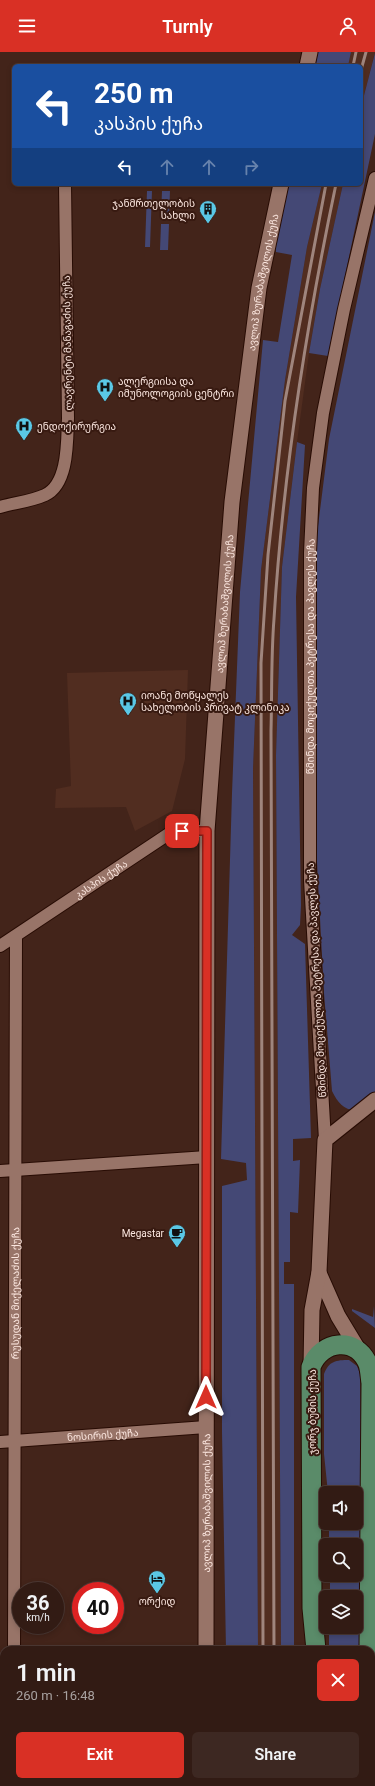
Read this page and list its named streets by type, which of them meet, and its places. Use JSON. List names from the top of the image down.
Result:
{
  "streets": {
    "main road": ["ჯორჯ ბუშის ქუჩა"],
    "street": [
      "ავლიპ ზურაბაშვილის ქუჩა",
      "ლავრენტი მანაგაძის ქუჩა",
      "წმინდა მოციქულთა პეტრესა და პავლეს ქუჩა",
      "კასპის ქუჩა",
      "რუსუდან მიქელაძის ქუჩა",
      "ნოსირის ქუჩა"
    ]
  },
  "crossings": [
    ["ავლიპ ზურაბაშვილის ქუჩა", "კასპის ქუჩა"],
    ["ავლიპ ზურაბაშვილის ქუჩა", "ნოსირის ქუჩა"],
    ["კასპის ქუჩა", "რუსუდან მიქელაძის ქუჩა"],
    ["რუსუდან მიქელაძის ქუჩა", "ნოსირის ქუჩა"]
  ],
  "places": {
    "building": ["ჯანმრთელობის სახლი"],
    "hospital": ["ალერგიისა და იმუნოლოგიის ცენტრი", "ენდოქირურგია", "იოანე მოწყალეს სახელობის პრივატ კლინიკა"],
    "cafe": ["Megastar"],
    "hotel": ["ორქიდ"]
  },
  "page": {
    "header": "Turnly",
    "turn": ["250 m", "კასპის ქუჩა"],
    "speed": "36 km/h",
    "limit": "40",
    "heading": ["1 min", "260 m · 16:48"],
    "buttons": ["Exit", "Share"]
  }
}
